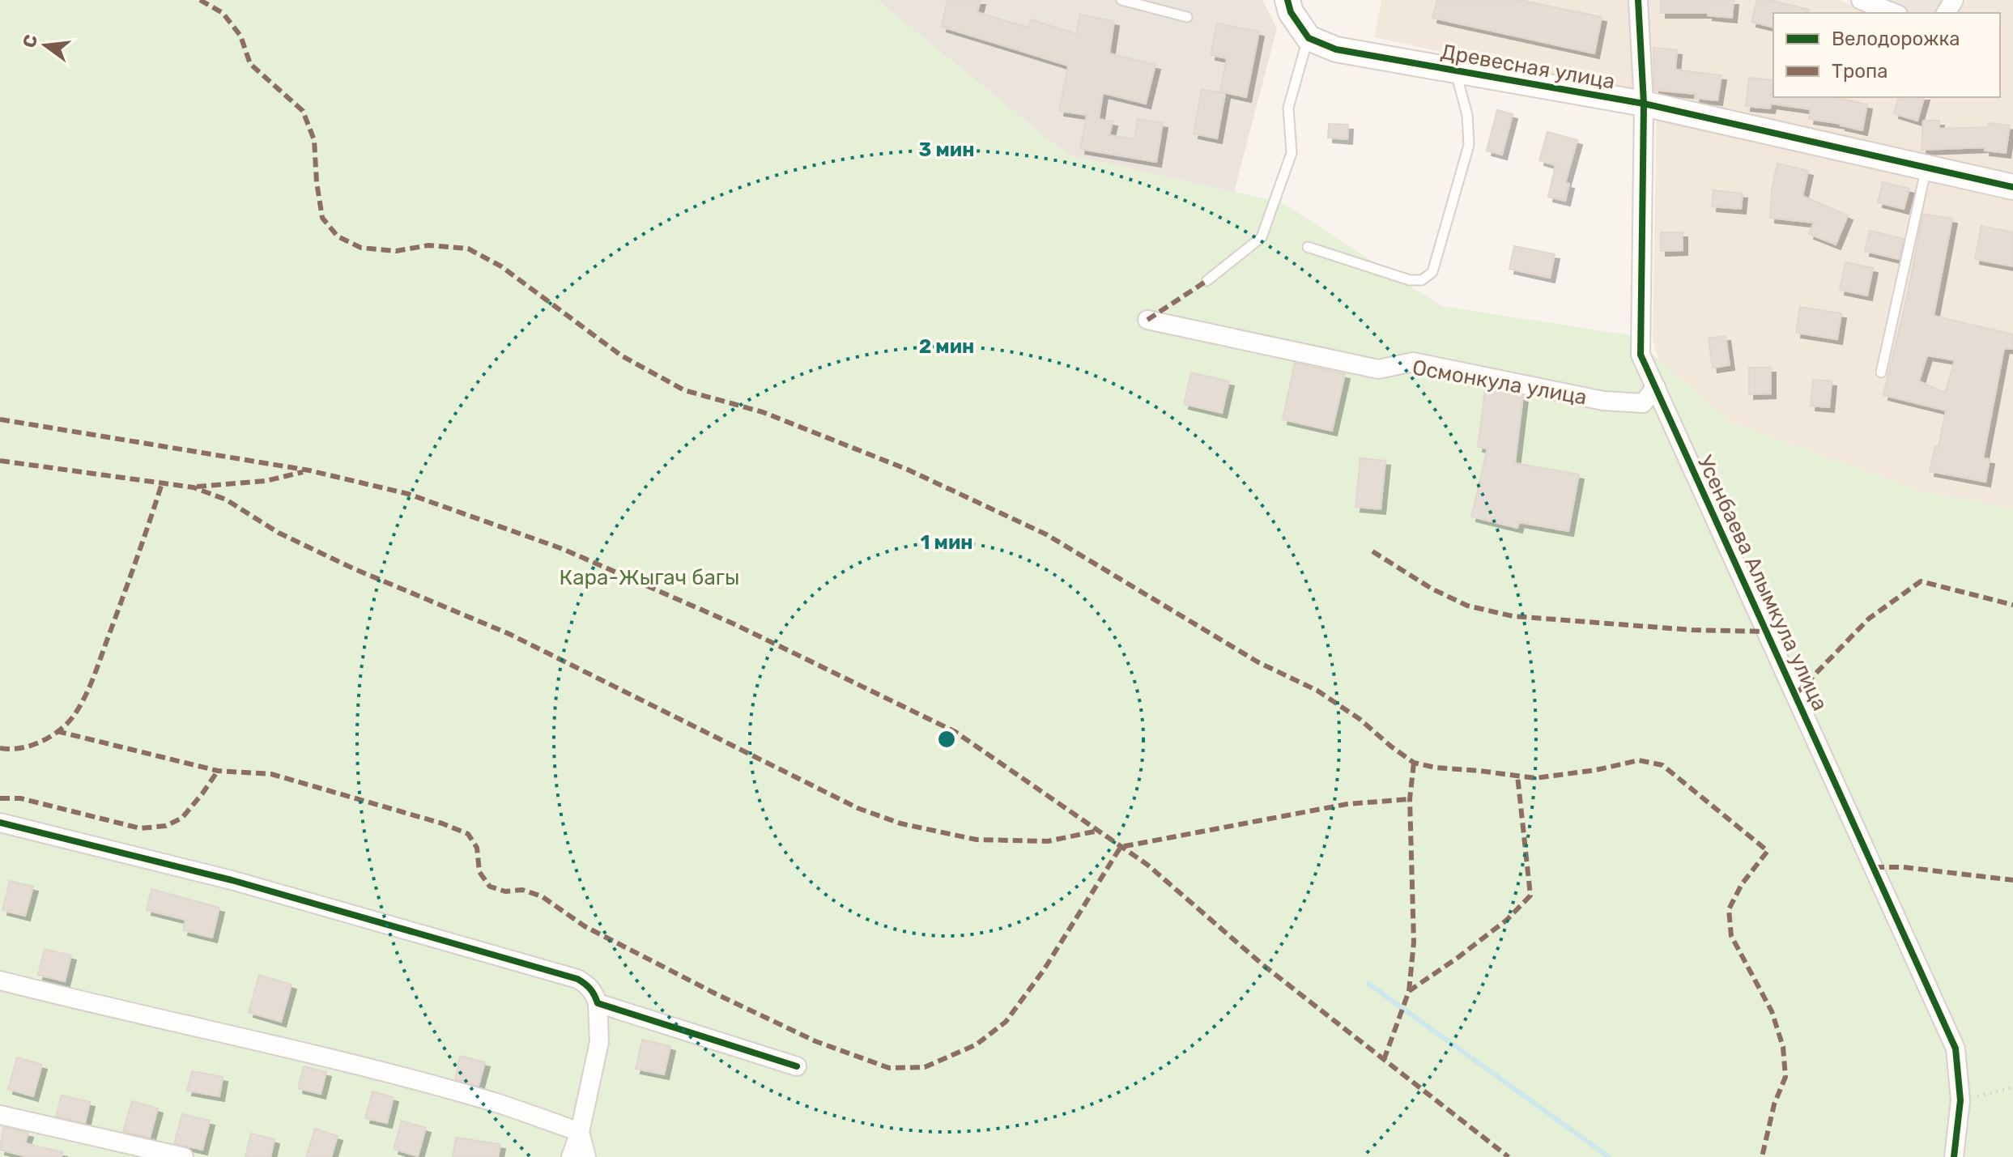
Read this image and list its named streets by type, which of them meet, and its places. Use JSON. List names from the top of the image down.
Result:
{
  "streets": {
    "street": ["Древесная улица", "Осмонкула улица", "Усенбаева Алымкула улица"]
  },
  "crossings": [
    ["Древесная улица", "Усенбаева Алымкула улица"],
    ["Осмонкула улица", "Усенбаева Алымкула улица"]
  ],
  "parks": ["Кара-Жыгач багы"],
  "legend": ["Велодорожка", "Тропа"],
  "north": "left",
  "rings": ["3 мин", "2 мин", "1 мин"]
}
